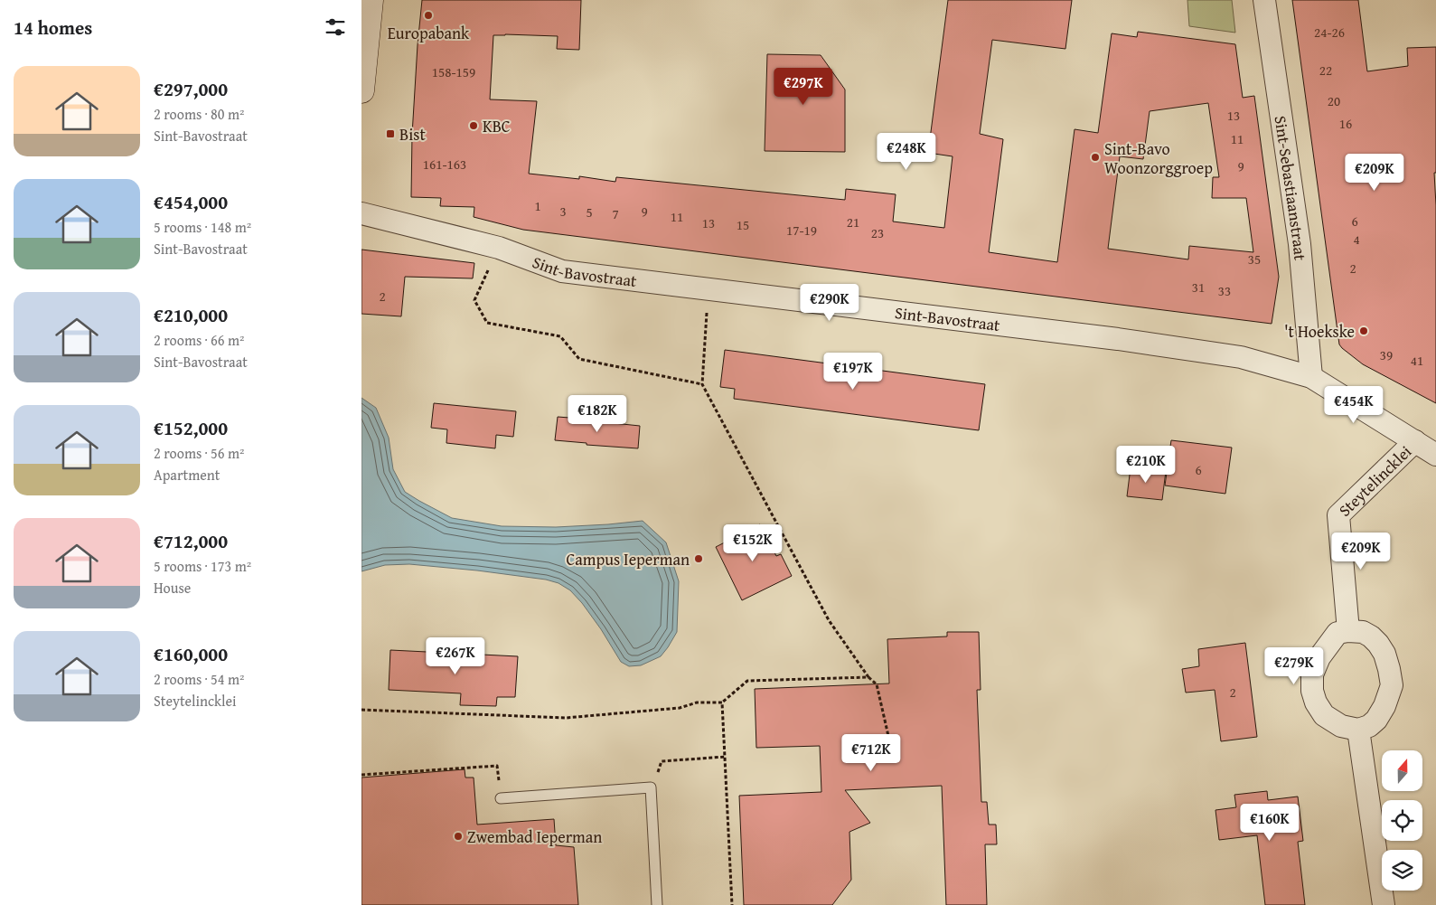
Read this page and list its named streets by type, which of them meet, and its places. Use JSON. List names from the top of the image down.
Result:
{
  "streets": {
    "street": ["Sint-Sebastiaanstraat", "Sint-Bavostraat", "Steytelincklei"]
  },
  "crossings": [
    ["Sint-Sebastiaanstraat", "Sint-Bavostraat"],
    ["Sint-Bavostraat", "Steytelincklei"]
  ],
  "places": {
    "other": [
      "Europabank",
      "KBC",
      "Sint-Bavo Woonzorggroep",
      "'t Hoekske",
      "Campus Ieperman",
      "Zwembad Ieperman"
    ],
    "transit": ["Bist"]
  },
  "house_numbers": [
    "24-26",
    "22",
    "158-159",
    "20",
    "13",
    "16",
    "11",
    "161-163",
    "9",
    "1",
    "3",
    "9",
    "5",
    "7",
    "11",
    "6",
    "21",
    "13",
    "15",
    "17-19",
    "23",
    "4",
    "35",
    "2",
    "31",
    "33",
    "2",
    "39",
    "41",
    "6",
    "2"
  ],
  "north": "top",
  "page": {
    "heading": "14 homes",
    "list": [
      {
        "name": "€297,000",
        "note": "2 rooms · 80 m² · Sint-Bavostraat"
      },
      {
        "name": "€454,000",
        "note": "5 rooms · 148 m² · Sint-Bavostraat"
      },
      {
        "name": "€210,000",
        "note": "2 rooms · 66 m² · Sint-Bavostraat"
      },
      {
        "name": "€152,000",
        "note": "2 rooms · 56 m² · Apartment"
      },
      {
        "name": "€712,000",
        "note": "5 rooms · 173 m² · House"
      },
      {
        "name": "€160,000",
        "note": "2 rooms · 54 m² · Steytelincklei"
      }
    ],
    "price": [
      "€297K",
      "€248K",
      "€209K",
      "€290K",
      "€197K",
      "€454K",
      "€182K",
      "€210K",
      "€152K",
      "€209K",
      "€267K",
      "€279K",
      "€712K",
      "€160K"
    ]
  }
}
